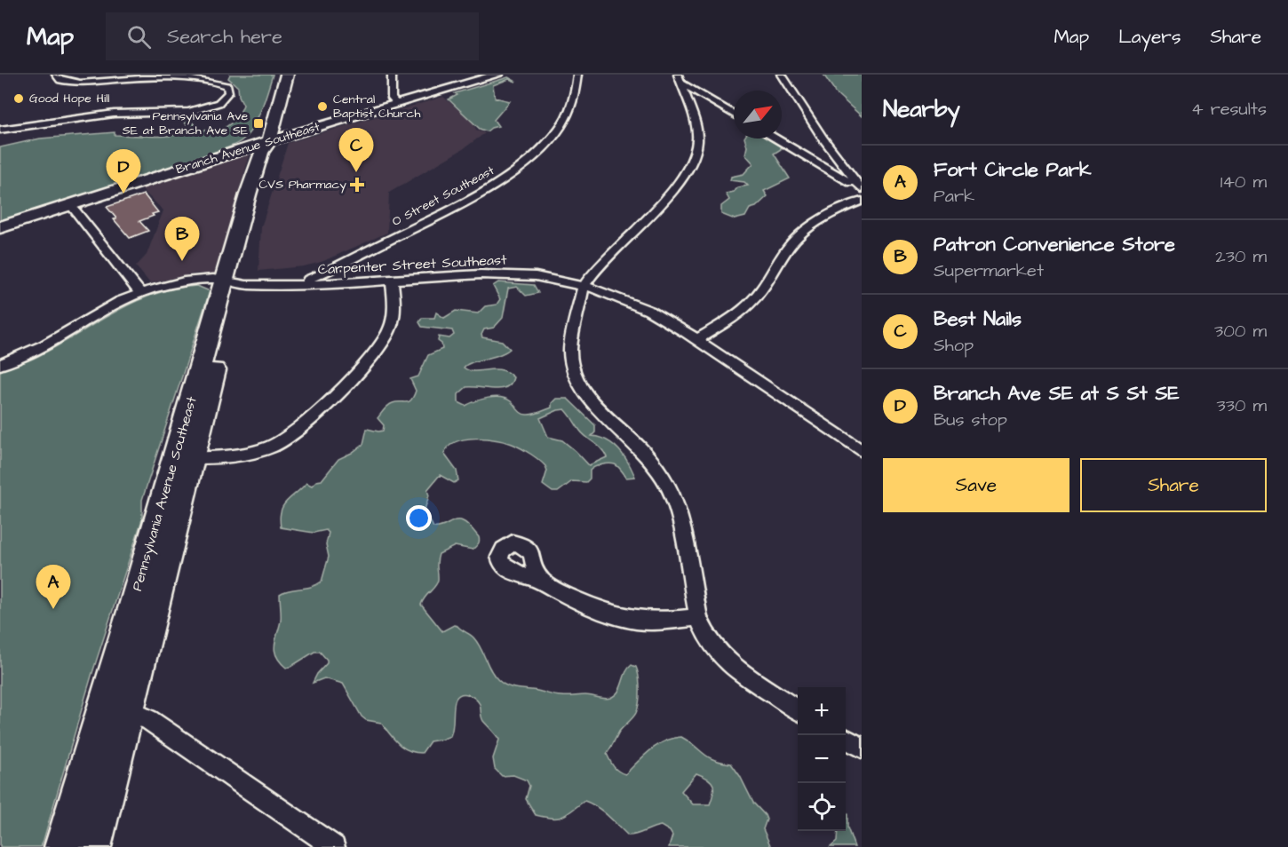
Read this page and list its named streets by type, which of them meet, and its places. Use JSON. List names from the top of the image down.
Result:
{
  "streets": {
    "highway": ["Branch Avenue Southeast", "Pennsylvania Avenue Southeast"],
    "street": ["O Street Southeast", "Carpenter Street Southeast"]
  },
  "crossings": [
    ["Branch Avenue Southeast", "Pennsylvania Avenue Southeast"],
    ["O Street Southeast", "Carpenter Street Southeast"],
    ["Carpenter Street Southeast", "Pennsylvania Avenue Southeast"]
  ],
  "places": {
    "other": ["Good Hope Hill", "Central Baptist Church"],
    "transit": ["Pennsylvania Ave SE at Branch Ave SE"],
    "health": ["CVS Pharmacy"]
  },
  "north": "top right",
  "page": {
    "header": "Map",
    "search": "Search here",
    "nav": ["Map", "Layers", "Share"],
    "heading": ["Nearby", "4 results"],
    "pins": [
      "C",
      "D",
      "B",
      "A"
    ],
    "list": [
      {
        "mark": "A",
        "name": "Fort Circle Park",
        "note": "Park",
        "value": "140 m"
      },
      {
        "mark": "B",
        "name": "Patron Convenience Store",
        "note": "Supermarket",
        "value": "230 m"
      },
      {
        "mark": "C",
        "name": "Best Nails",
        "note": "Shop",
        "value": "300 m"
      },
      {
        "mark": "D",
        "name": "Branch Ave SE at S St SE",
        "note": "Bus stop",
        "value": "330 m"
      }
    ],
    "buttons": ["Save", "Share"],
    "map_buttons": ["+", "−"]
  }
}
